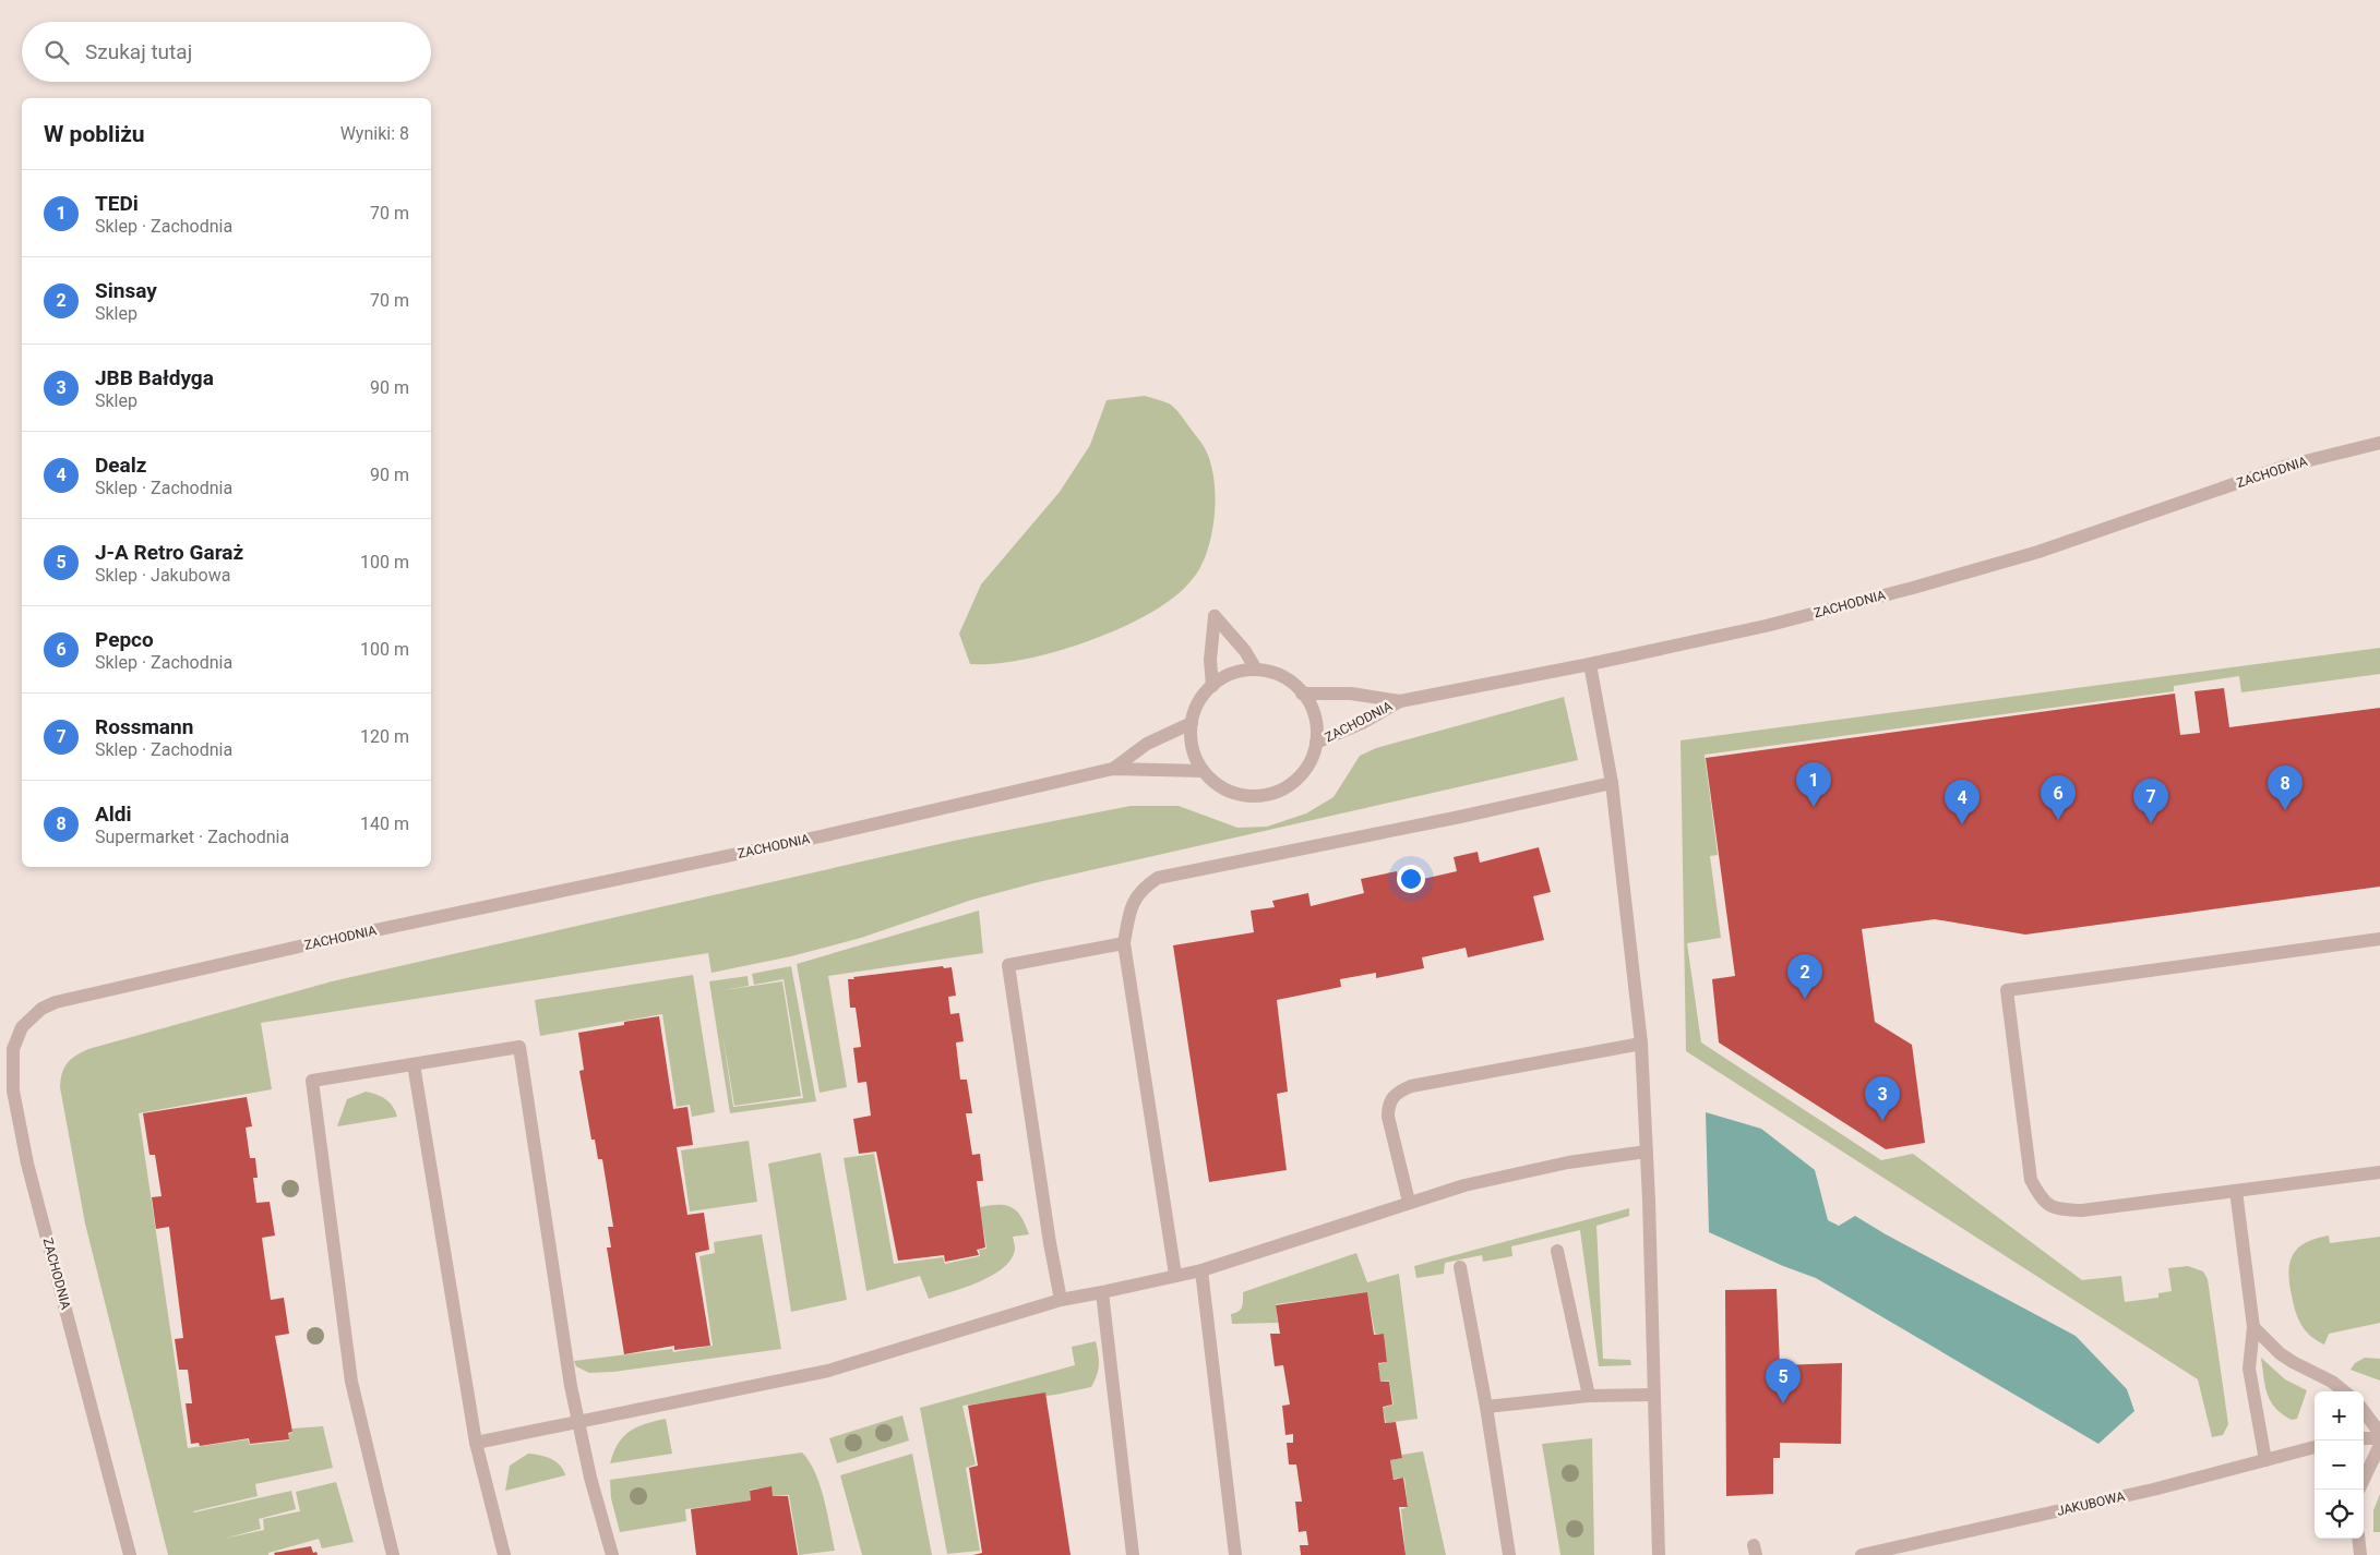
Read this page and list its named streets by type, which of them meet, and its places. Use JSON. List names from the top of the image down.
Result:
{
  "streets": {
    "street": ["ZACHODNIA", "JAKUBOWA"]
  },
  "page": {
    "search": "Szukaj tutaj",
    "heading": ["W pobliżu", "Wyniki: 8"],
    "list": [
      {
        "mark": "1",
        "name": "TEDi",
        "note": "Sklep · Zachodnia",
        "value": "70 m"
      },
      {
        "mark": "2",
        "name": "Sinsay",
        "note": "Sklep",
        "value": "70 m"
      },
      {
        "mark": "3",
        "name": "JBB Bałdyga",
        "note": "Sklep",
        "value": "90 m"
      },
      {
        "mark": "4",
        "name": "Dealz",
        "note": "Sklep · Zachodnia",
        "value": "90 m"
      },
      {
        "mark": "5",
        "name": "J-A Retro Garaż",
        "note": "Sklep · Jakubowa",
        "value": "100 m"
      },
      {
        "mark": "6",
        "name": "Pepco",
        "note": "Sklep · Zachodnia",
        "value": "100 m"
      },
      {
        "mark": "7",
        "name": "Rossmann",
        "note": "Sklep · Zachodnia",
        "value": "120 m"
      },
      {
        "mark": "8",
        "name": "Aldi",
        "note": "Supermarket · Zachodnia",
        "value": "140 m"
      }
    ],
    "pins": [
      "1",
      "8",
      "6",
      "7",
      "4",
      "2",
      "3",
      "5"
    ],
    "map_buttons": ["+", "−"]
  }
}
